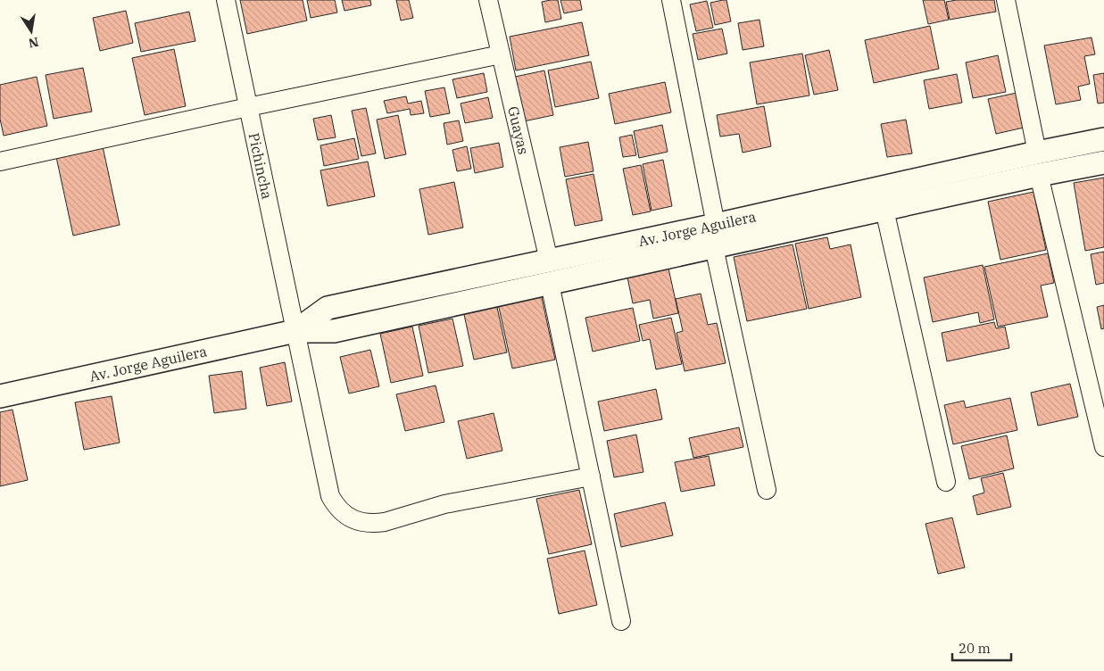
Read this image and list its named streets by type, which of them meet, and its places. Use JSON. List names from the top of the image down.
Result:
{
  "streets": {
    "street": ["Guayas", "Pichincha", "Av. Jorge Aguilera"]
  },
  "crossings": [
    ["Guayas", "Av. Jorge Aguilera"],
    ["Pichincha", "Av. Jorge Aguilera"]
  ],
  "scale_bar": "20 m",
  "north": "bottom"
}
